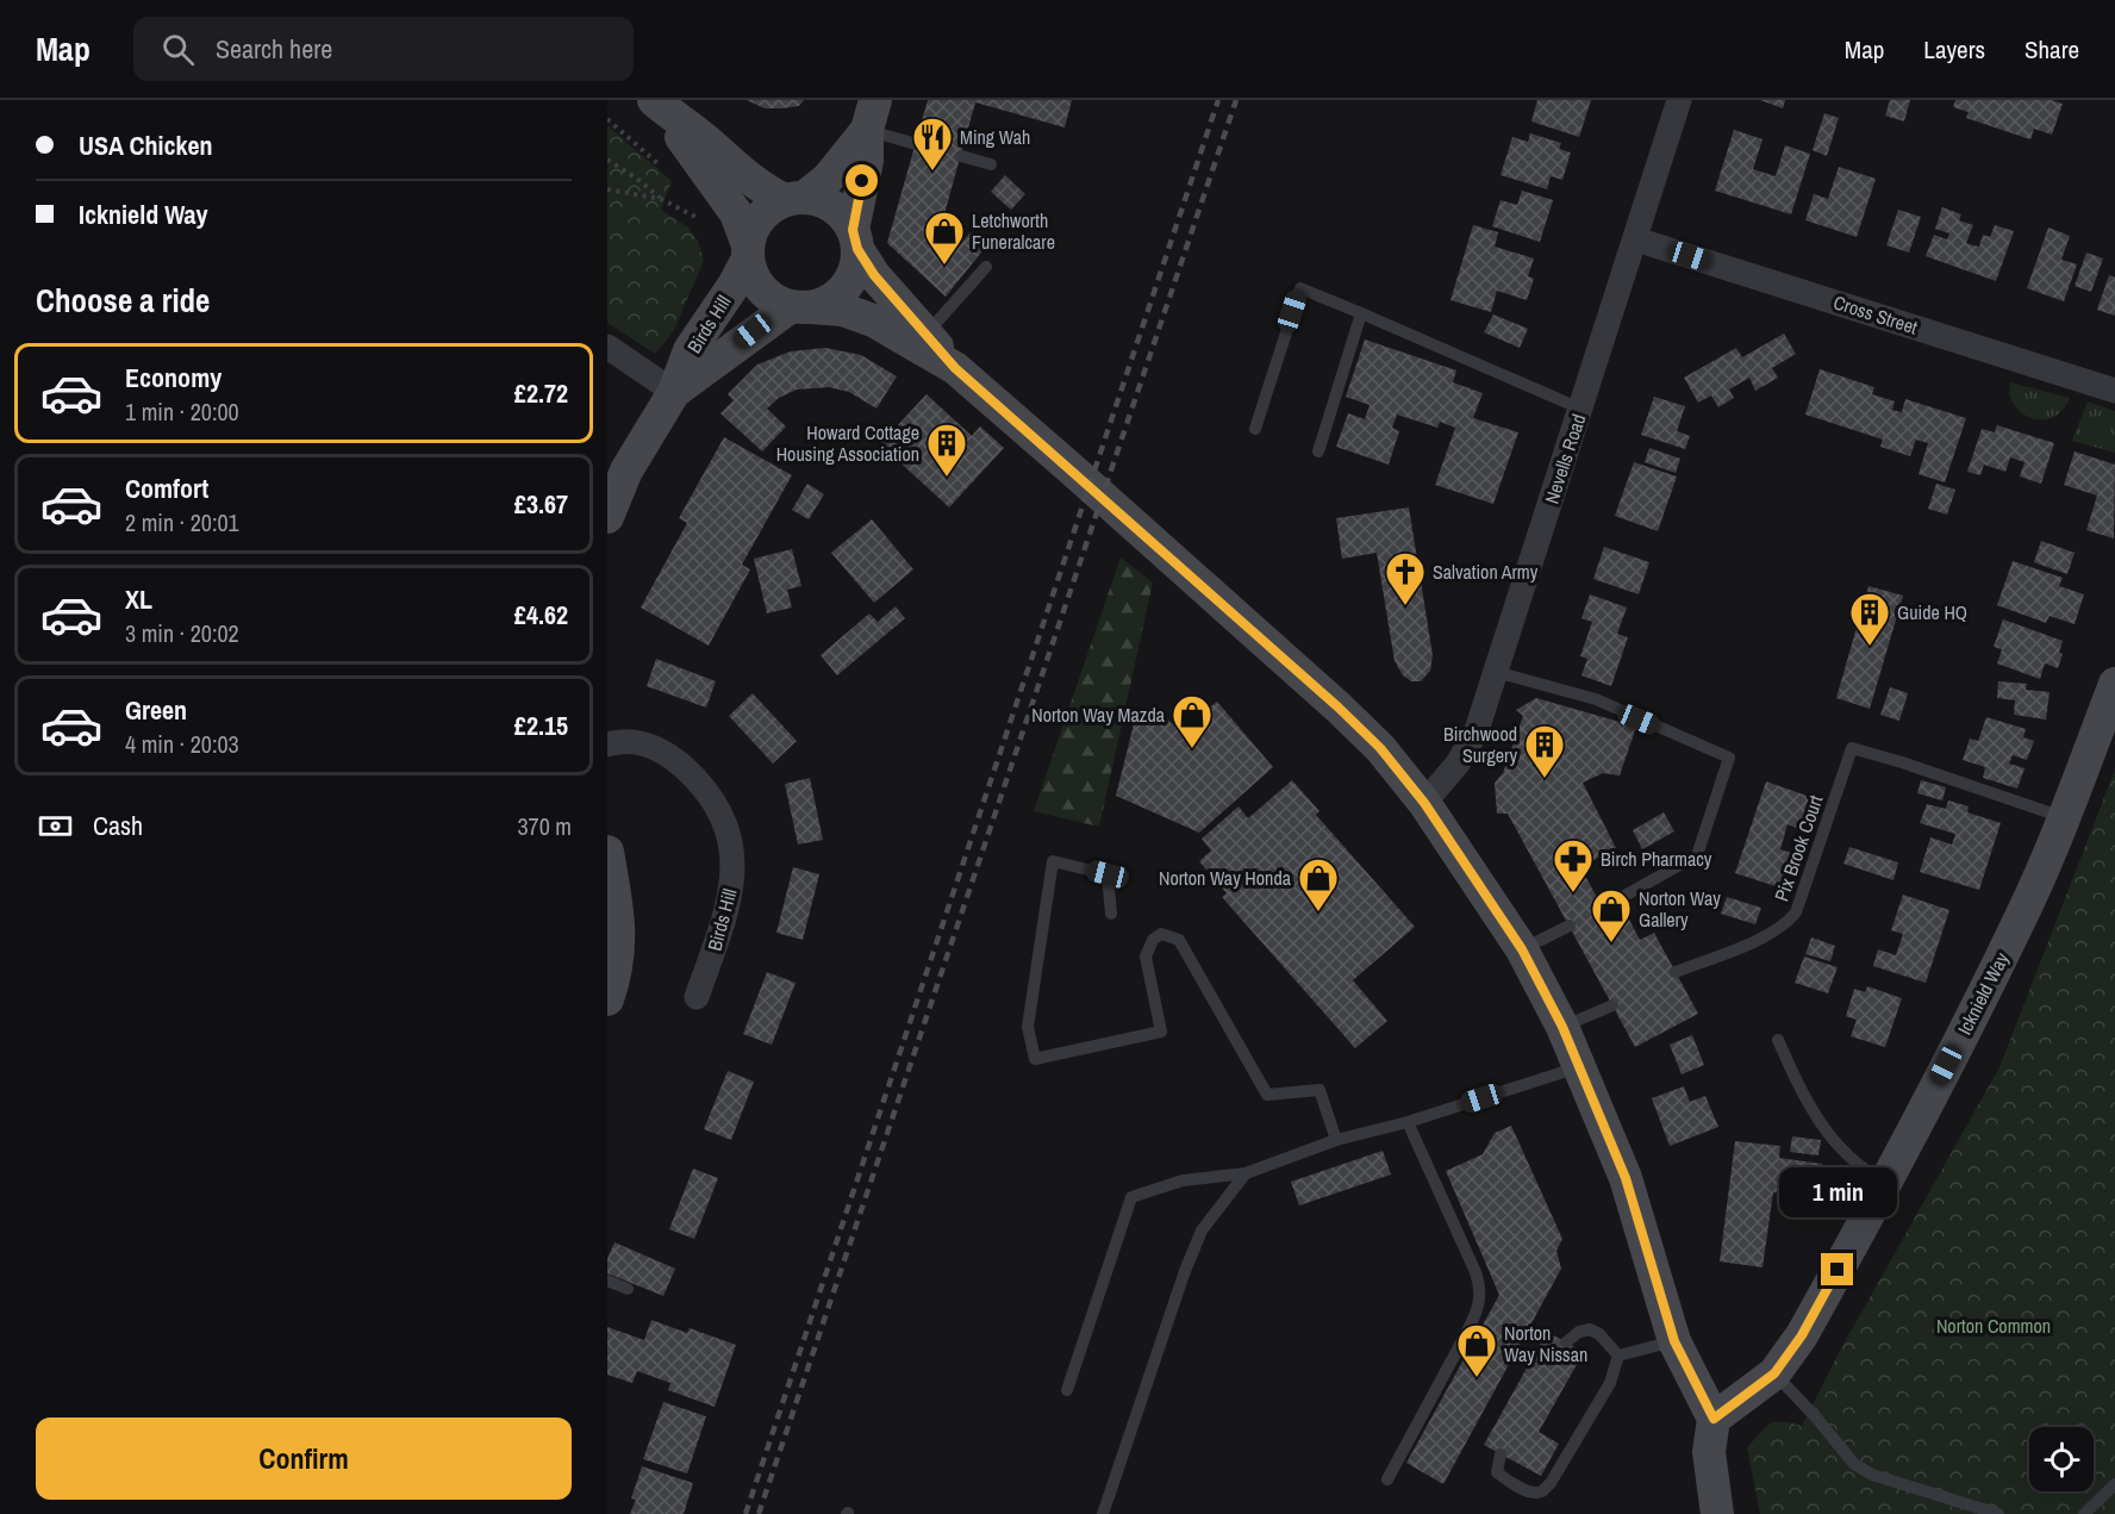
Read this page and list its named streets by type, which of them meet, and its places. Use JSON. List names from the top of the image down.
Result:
{
  "streets": {
    "street": [
      "Cross Street",
      "Birds Hill",
      "Nevells Road",
      "Icknield Way"
    ],
    "lane": ["Pix Brook Court"]
  },
  "crossings": [
    ["Cross Street", "Nevells Road"],
    ["Pix Brook Court", "Icknield Way"]
  ],
  "parks": ["Norton Common"],
  "places": {
    "restaurant": ["Ming Wah"],
    "shop": [
      "Letchworth Funeralcare",
      "Norton Way Mazda",
      "Norton Way Honda",
      "Norton Way Gallery",
      "Norton Way Nissan"
    ],
    "building": ["Howard Cottage Housing Association", "Guide HQ", "Birchwood Surgery"],
    "church": ["Salvation Army"],
    "pharmacy": ["Birch Pharmacy"]
  },
  "page": {
    "header": "Map",
    "search": "Search here",
    "nav": ["Map", "Layers", "Share"],
    "banner": ["USA Chicken", "Icknield Way"],
    "heading": "Choose a ride",
    "list": [
      {
        "name": "Economy",
        "note": "1 min · 20:00",
        "value": "£2.72"
      },
      {
        "name": "Comfort",
        "note": "2 min · 20:01",
        "value": "£3.67"
      },
      {
        "name": "XL",
        "note": "3 min · 20:02",
        "value": "£4.62"
      },
      {
        "name": "Green",
        "note": "4 min · 20:03",
        "value": "£2.15"
      }
    ],
    "pay": ["Cash", "370 m"],
    "bubble": "1 min",
    "buttons": "Confirm"
  }
}
